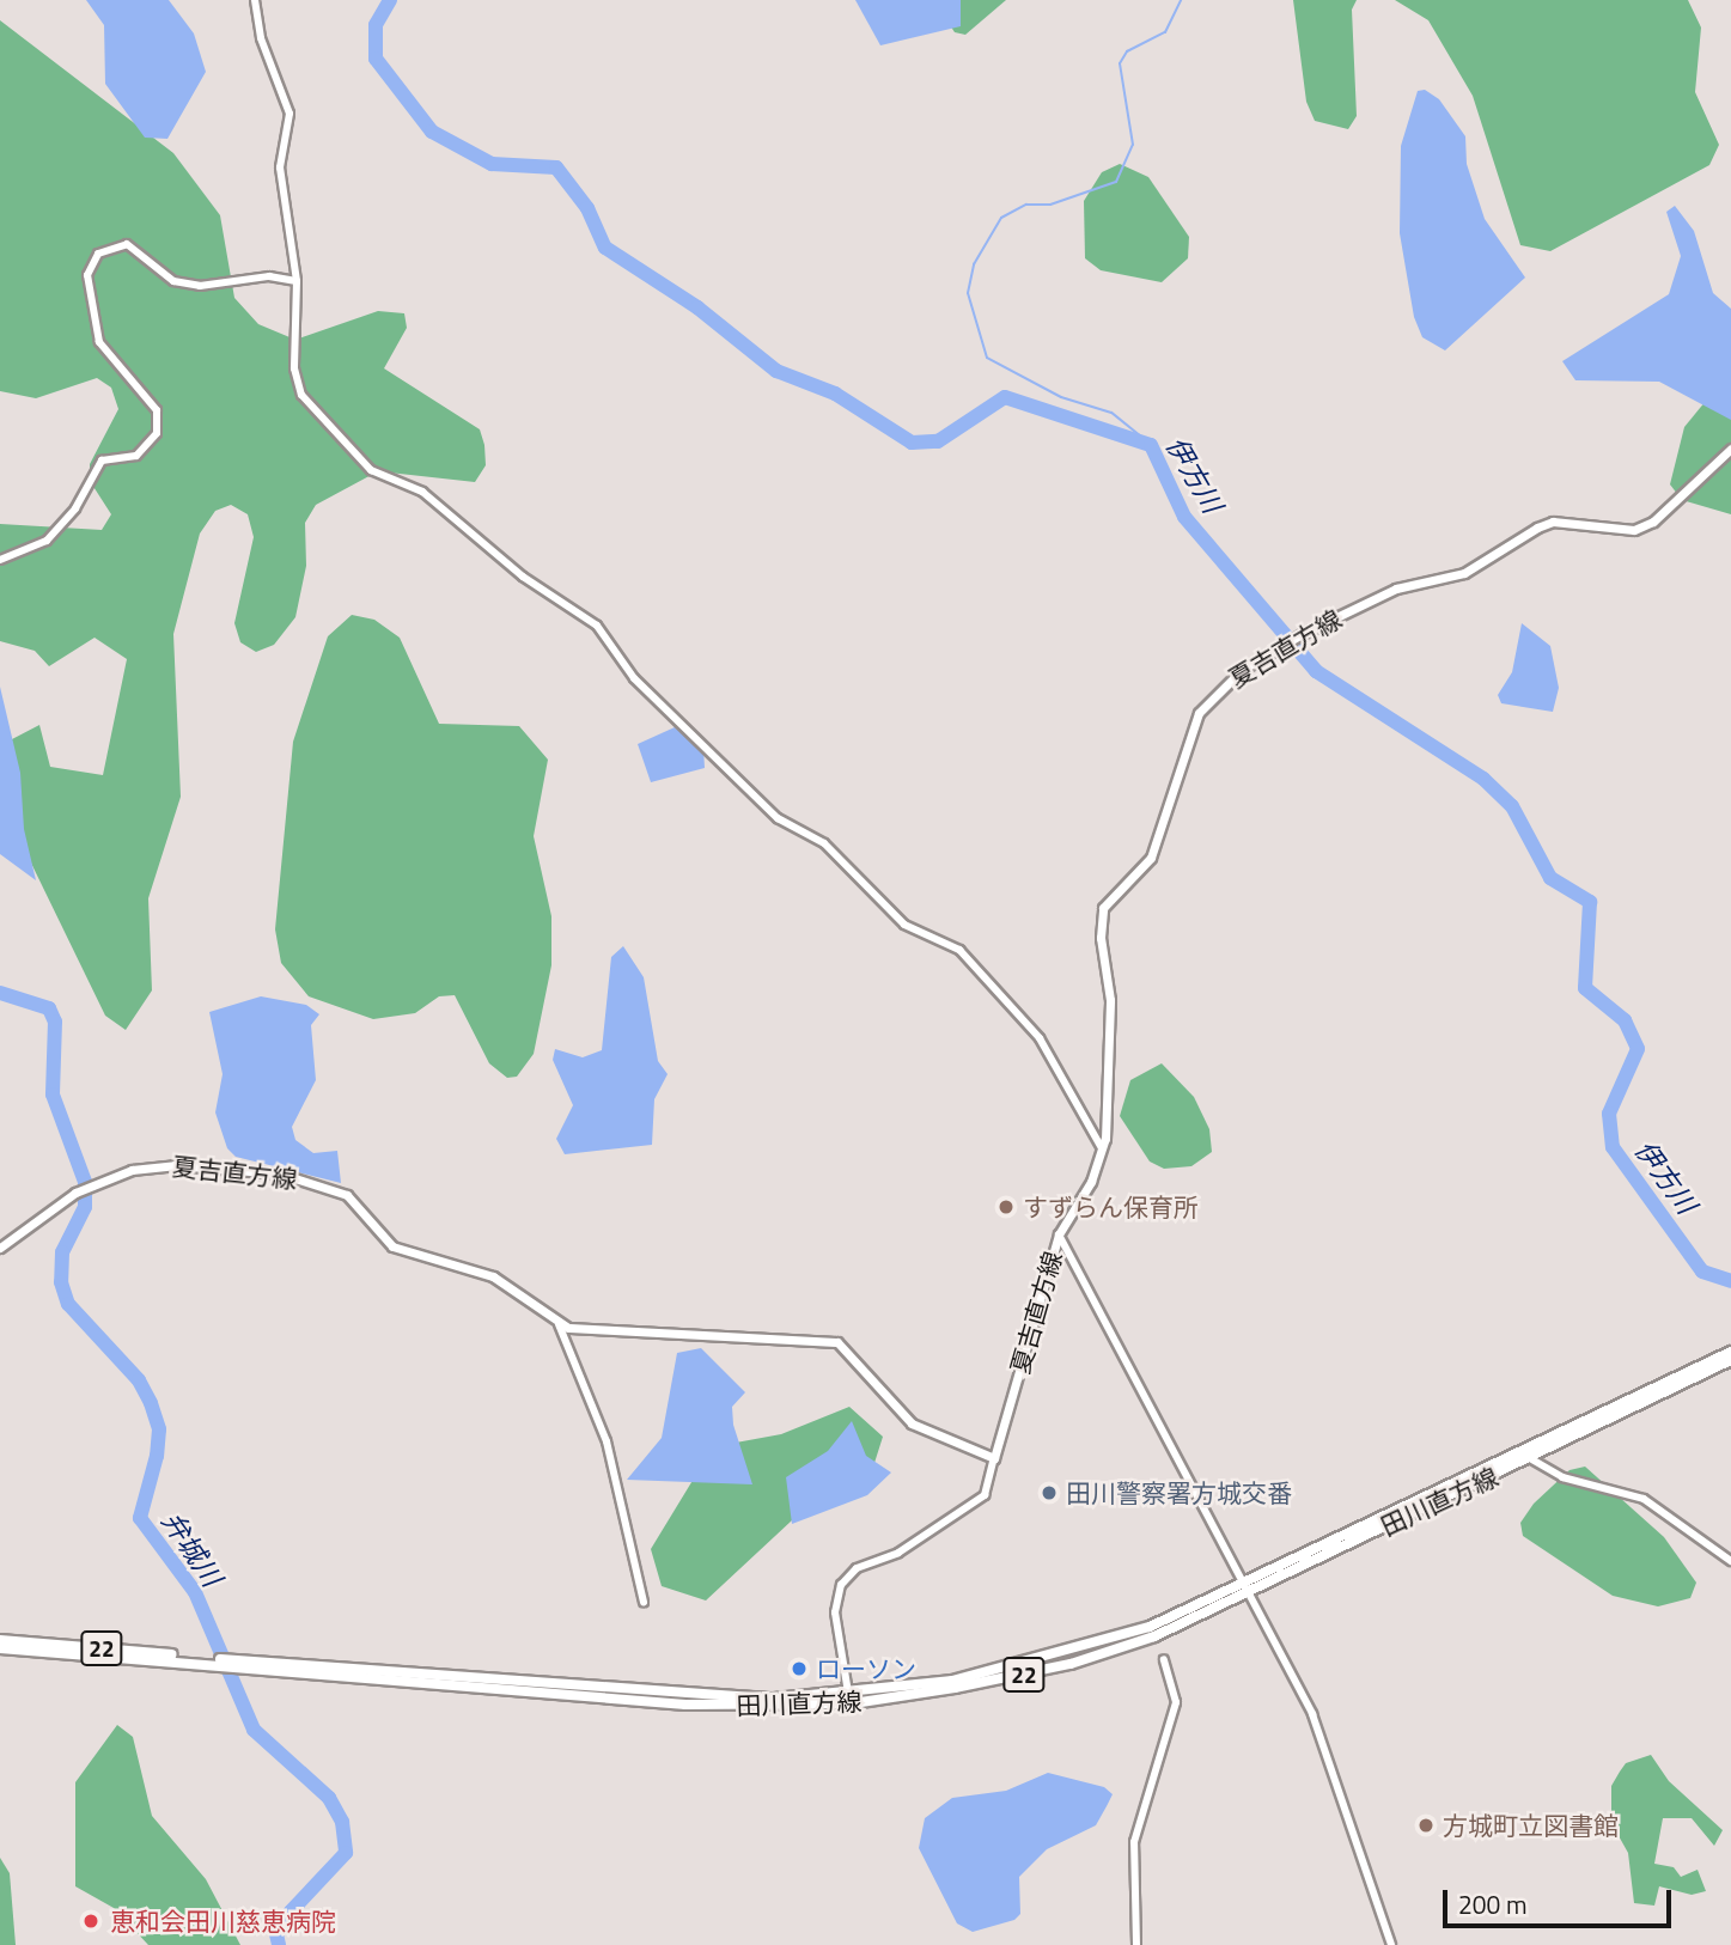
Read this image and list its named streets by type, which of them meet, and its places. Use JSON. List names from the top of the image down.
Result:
{
  "streets": {
    "main road": ["夏吉直方線", "田川直方線", "22"]
  },
  "water": ["伊方川", "弁城川"],
  "places": [
    "すずらん保育所",
    "田川警察署方城交番",
    "ローソン",
    "方城町立図書館",
    "恵和会田川慈恵病院"
  ],
  "scale_bar": "200 m"
}
